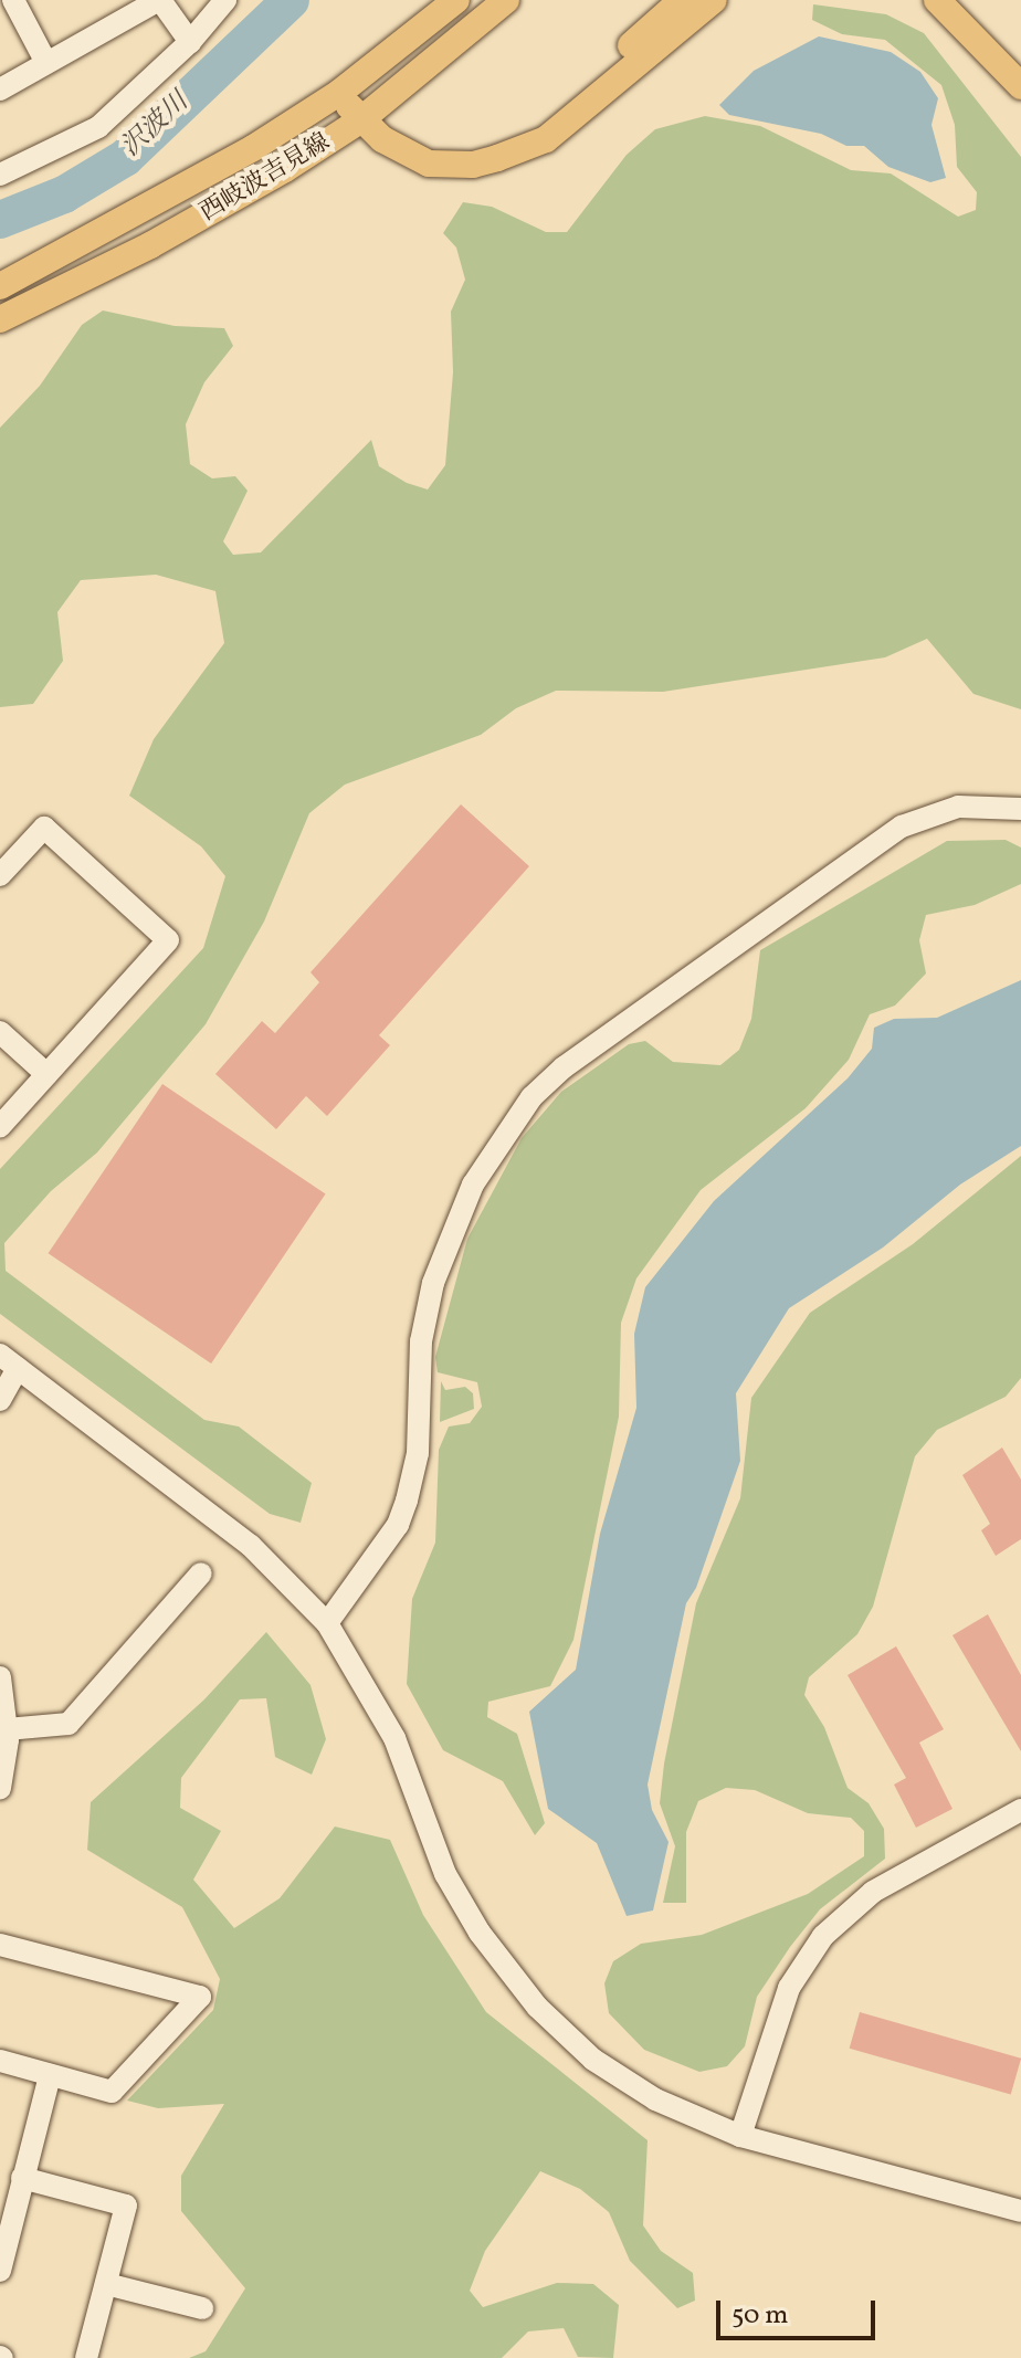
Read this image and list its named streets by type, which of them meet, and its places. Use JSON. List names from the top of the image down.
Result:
{
  "streets": {
    "main road": ["西岐波吉見線"]
  },
  "water": ["沢波川"],
  "scale_bar": "50 m"
}
